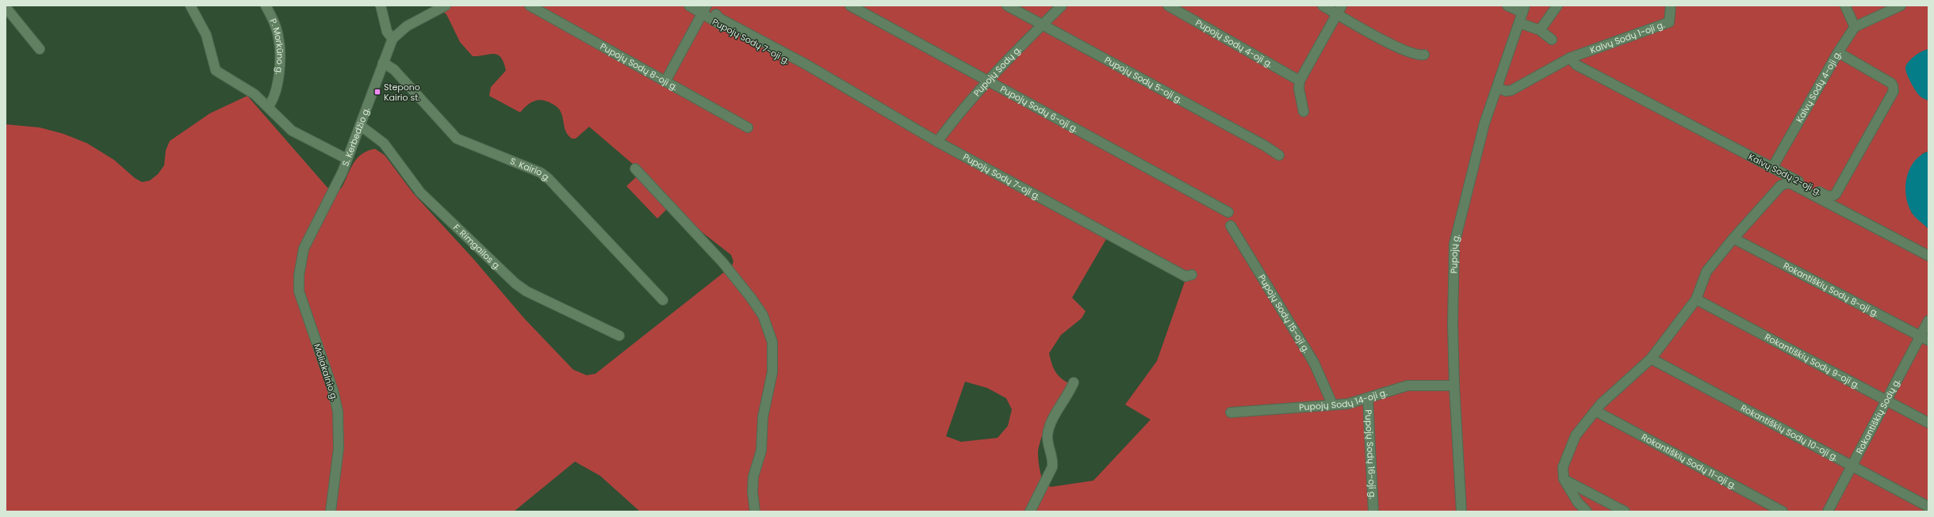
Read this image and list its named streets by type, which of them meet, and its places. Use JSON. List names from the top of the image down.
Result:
{
  "streets": {
    "street": [
      "Kalvų Sodų 1-oji g.",
      "Pupojų Sodų 7-oji g.",
      "Pupojų Sodų 4-oji g.",
      "P. Morkūno g.",
      "Pupojų Sodų 8-oji g.",
      "Pupojų Sodų g.",
      "Pupojų Sodų 5-oji g.",
      "Kalvų Sodų 4-oji g.",
      "Pupojų Sodų 6-oji g.",
      "S. Kerbedžio g.",
      "S. Kairio g.",
      "Kalvų Sodų 2-oji g.",
      "F. Rimgailos g.",
      "Pupojų g.",
      "Rokantiškių Sodų 8-oji g.",
      "Pupojų Sodų 15-oji g.",
      "Rokantiškių Sodų 9-oji g.",
      "Moliakalnio g.",
      "Pupojų Sodų 14-oji g.",
      "Rokantiškių Sodų g.",
      "Rokantiškių Sodų 10-oji g.",
      "Pupojų Sodų 16-oji g.",
      "Rokantiškių Sodų 11-oji g."
    ]
  },
  "crossings": [
    ["Kalvų Sodų 1-oji g.", "Kalvų Sodų 2-oji g."],
    ["Pupojų Sodų 7-oji g.", "Pupojų Sodų g."],
    ["Pupojų Sodų g.", "Pupojų Sodų 5-oji g."],
    ["Pupojų Sodų g.", "Pupojų Sodų 6-oji g."],
    ["Kalvų Sodų 4-oji g.", "Kalvų Sodų 2-oji g."],
    ["S. Kerbedžio g.", "S. Kairio g."],
    ["S. Kerbedžio g.", "F. Rimgailos g."],
    ["S. Kerbedžio g.", "Moliakalnio g."],
    ["Pupojų g.", "Pupojų Sodų 14-oji g."],
    ["Rokantiškių Sodų 8-oji g.", "Rokantiškių Sodų g."],
    ["Pupojų Sodų 15-oji g.", "Pupojų Sodų 14-oji g."],
    ["Rokantiškių Sodų 9-oji g.", "Rokantiškių Sodų g."],
    ["Pupojų Sodų 14-oji g.", "Pupojų Sodų 16-oji g."],
    ["Rokantiškių Sodų g.", "Rokantiškių Sodų 10-oji g."]
  ],
  "places": {
    "transit": ["Stepono Kairio st."]
  }
}
